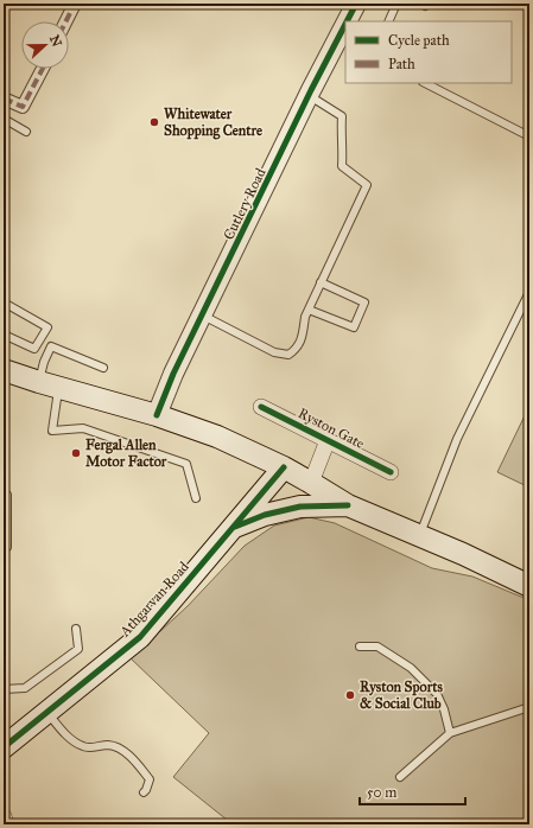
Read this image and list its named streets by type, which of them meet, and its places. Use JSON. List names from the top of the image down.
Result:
{
  "streets": {
    "main road": ["Athgarvan Road"],
    "street": ["Cutlery Road", "Ryston Gate"]
  },
  "places": ["Whitewater Shopping Centre", "Fergal Allen Motor Factor", "Ryston Sports & Social Club"],
  "legend": ["Cycle path", "Path"],
  "scale_bar": "50 m",
  "north": "right"
}
